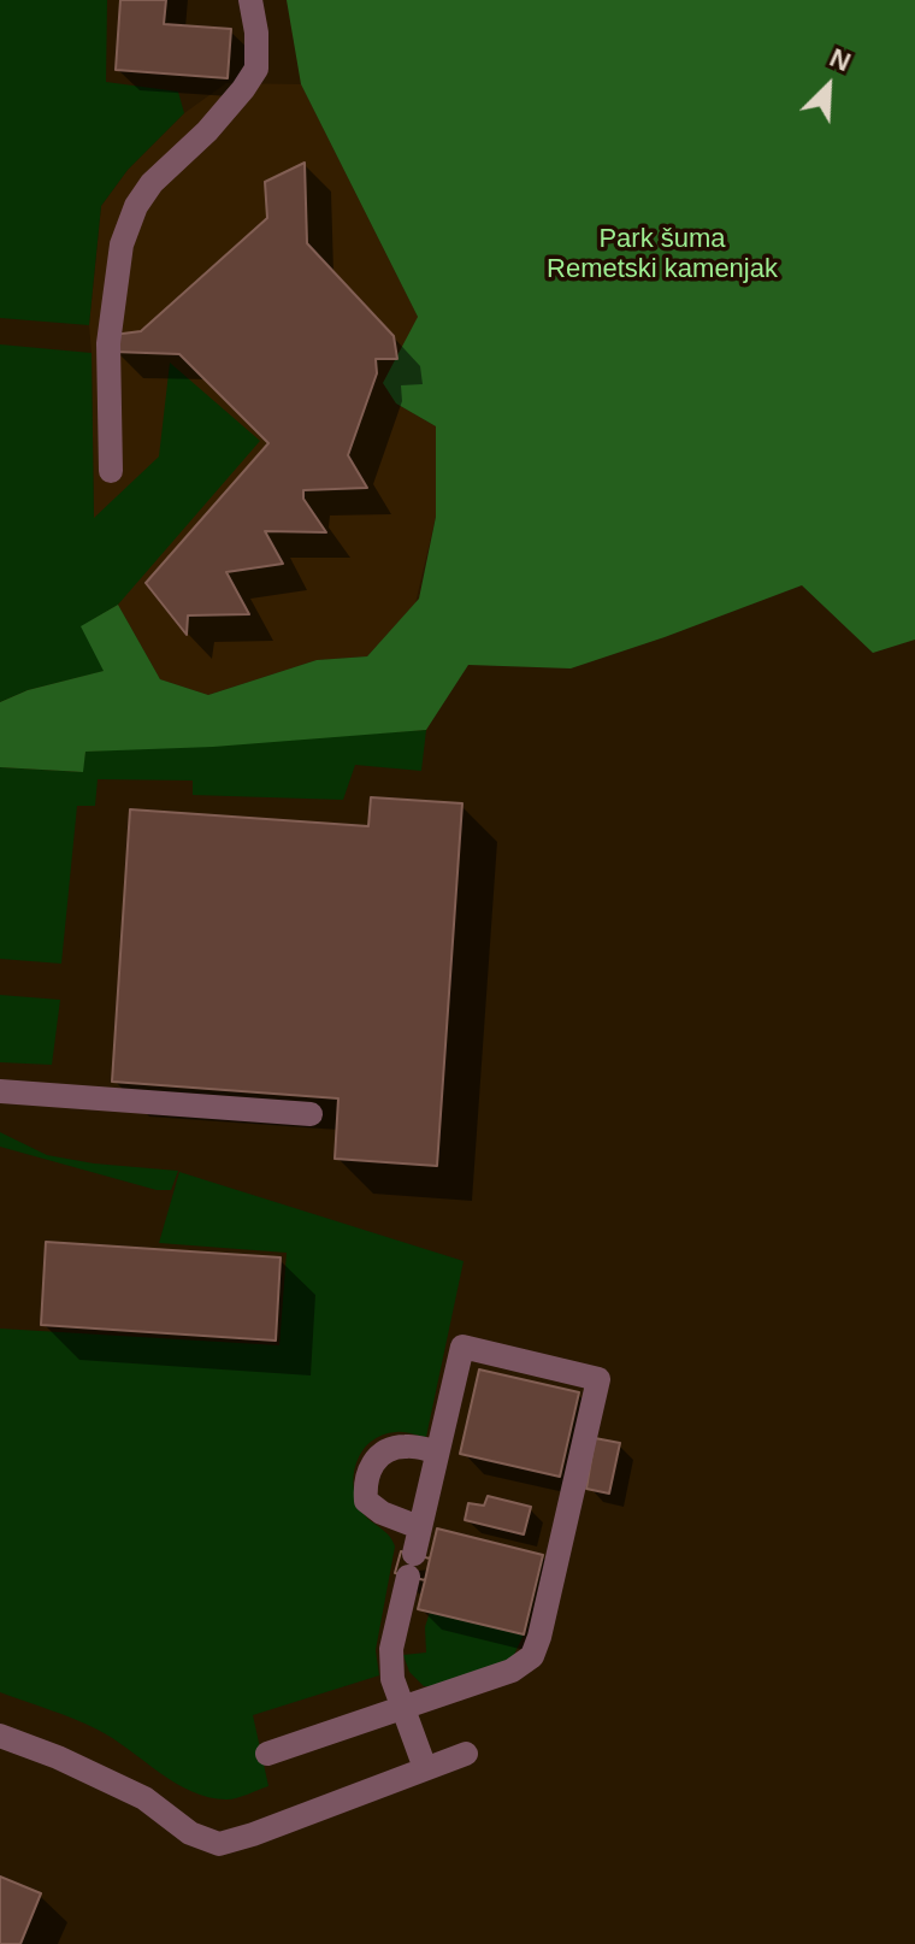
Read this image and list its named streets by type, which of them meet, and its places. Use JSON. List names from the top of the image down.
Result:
{
  "parks": ["Park šuma Remetski kamenjak"],
  "north": "top right"
}
